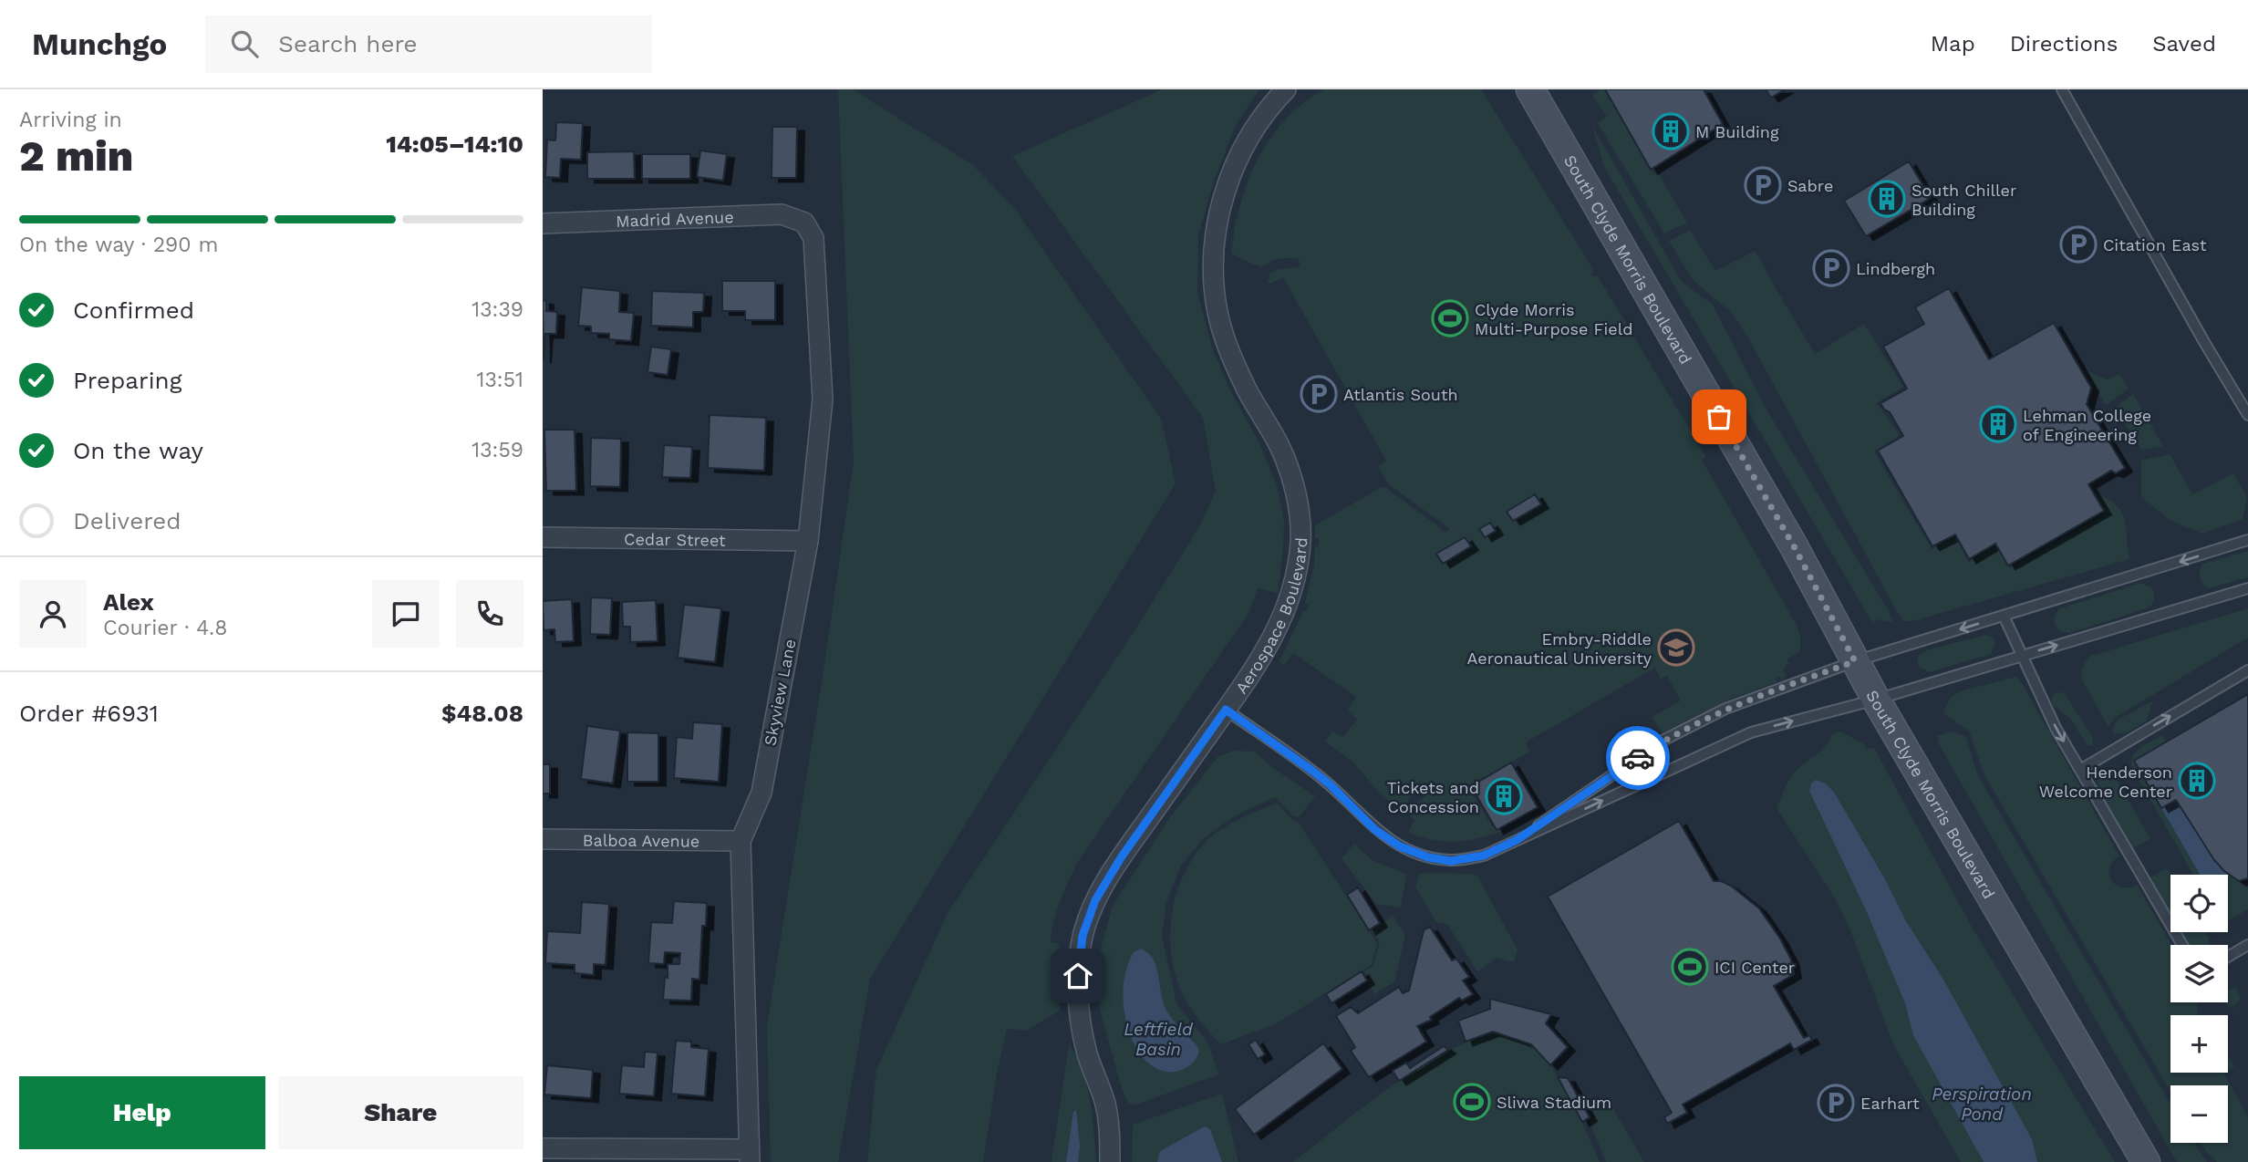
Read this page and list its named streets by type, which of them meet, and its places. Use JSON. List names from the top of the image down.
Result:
{
  "streets": {
    "main road": ["South Clyde Morris Boulevard"],
    "street": [
      "Madrid Avenue",
      "Cedar Street",
      "Aerospace Boulevard",
      "Skyview Lane",
      "Balboa Avenue"
    ]
  },
  "crossings": [
    ["Madrid Avenue", "Skyview Lane"],
    ["Cedar Street", "Skyview Lane"],
    ["Skyview Lane", "Balboa Avenue"]
  ],
  "water": ["Leftfield Basin", "Perspiration Pond"],
  "places": {
    "building": [
      "M Building",
      "South Chiller Building",
      "Lehman College of Engineering",
      "Henderson Welcome Center",
      "Tickets and Concession"
    ],
    "parking": [
      "Sabre",
      "Citation East",
      "Lindbergh",
      "Atlantis South",
      "Earhart"
    ],
    "sports": ["Clyde Morris Multi-Purpose Field", "ICI Center", "Sliwa Stadium"],
    "school or university": ["Embry-Riddle Aeronautical University"]
  },
  "page": {
    "header": "Munchgo",
    "search": "Search here",
    "nav": ["Map", "Directions", "Saved"],
    "heading": ["2 min", "Arriving in", "14:05–14:10"],
    "panel": [
      "Alex",
      "Courier · 4.8",
      "Order #6931",
      "$48.08"
    ],
    "bar": "On the way · 290 m",
    "list": [
      ["Confirmed", "13:39"],
      ["Preparing", "13:51"],
      ["On the way", "13:59"],
      "Delivered"
    ],
    "map_buttons": ["+", "−"],
    "buttons": ["Help", "Share"]
  }
}
